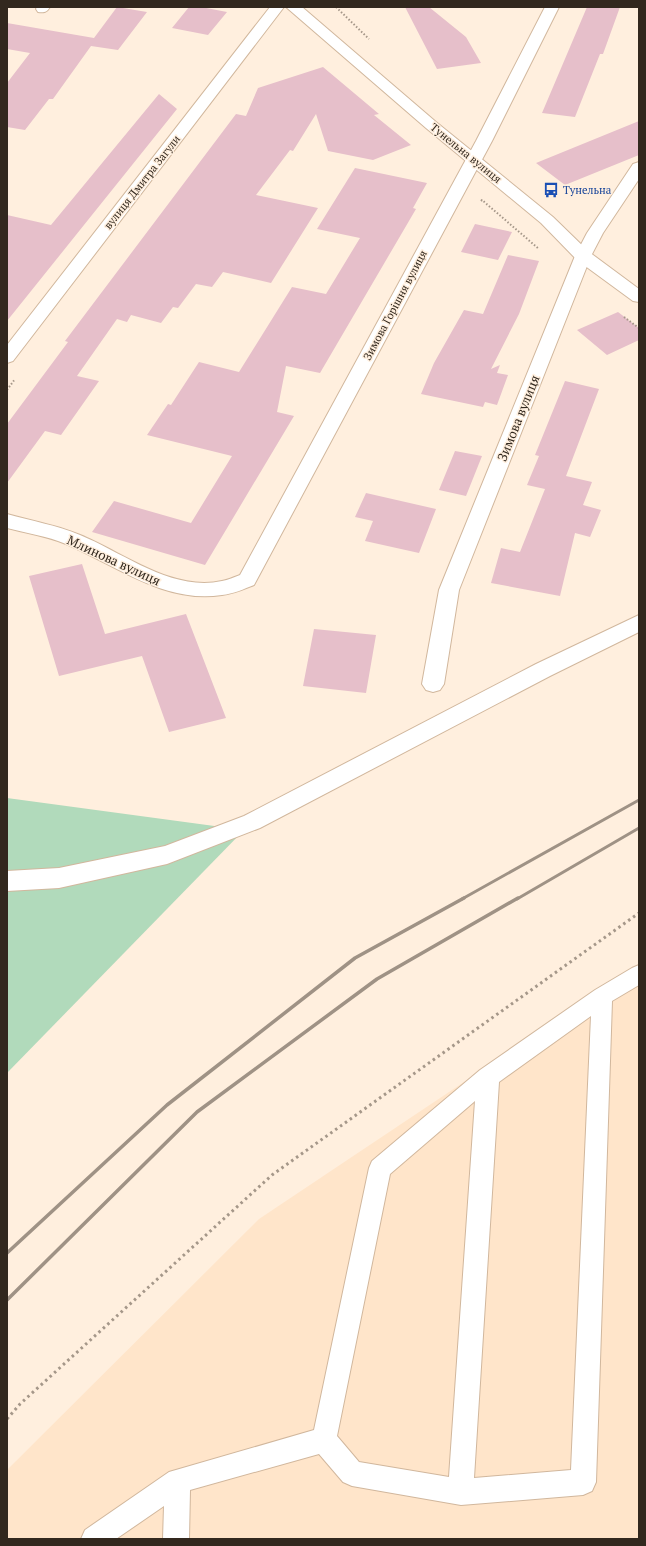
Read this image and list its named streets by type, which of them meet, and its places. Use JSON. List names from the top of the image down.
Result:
{
  "streets": {
    "street": [
      "Тунельна вулиця",
      "вулиця Дмитра Загули",
      "Зимова Горішня вулиця",
      "Зимова вулиця",
      "Млинова вулиця"
    ]
  },
  "crossings": [
    ["Тунельна вулиця", "Зимова Горішня вулиця"],
    ["Тунельна вулиця", "Зимова вулиця"],
    ["Зимова Горішня вулиця", "Млинова вулиця"]
  ],
  "places": {
    "bus stop": ["Тунельна"]
  }
}
